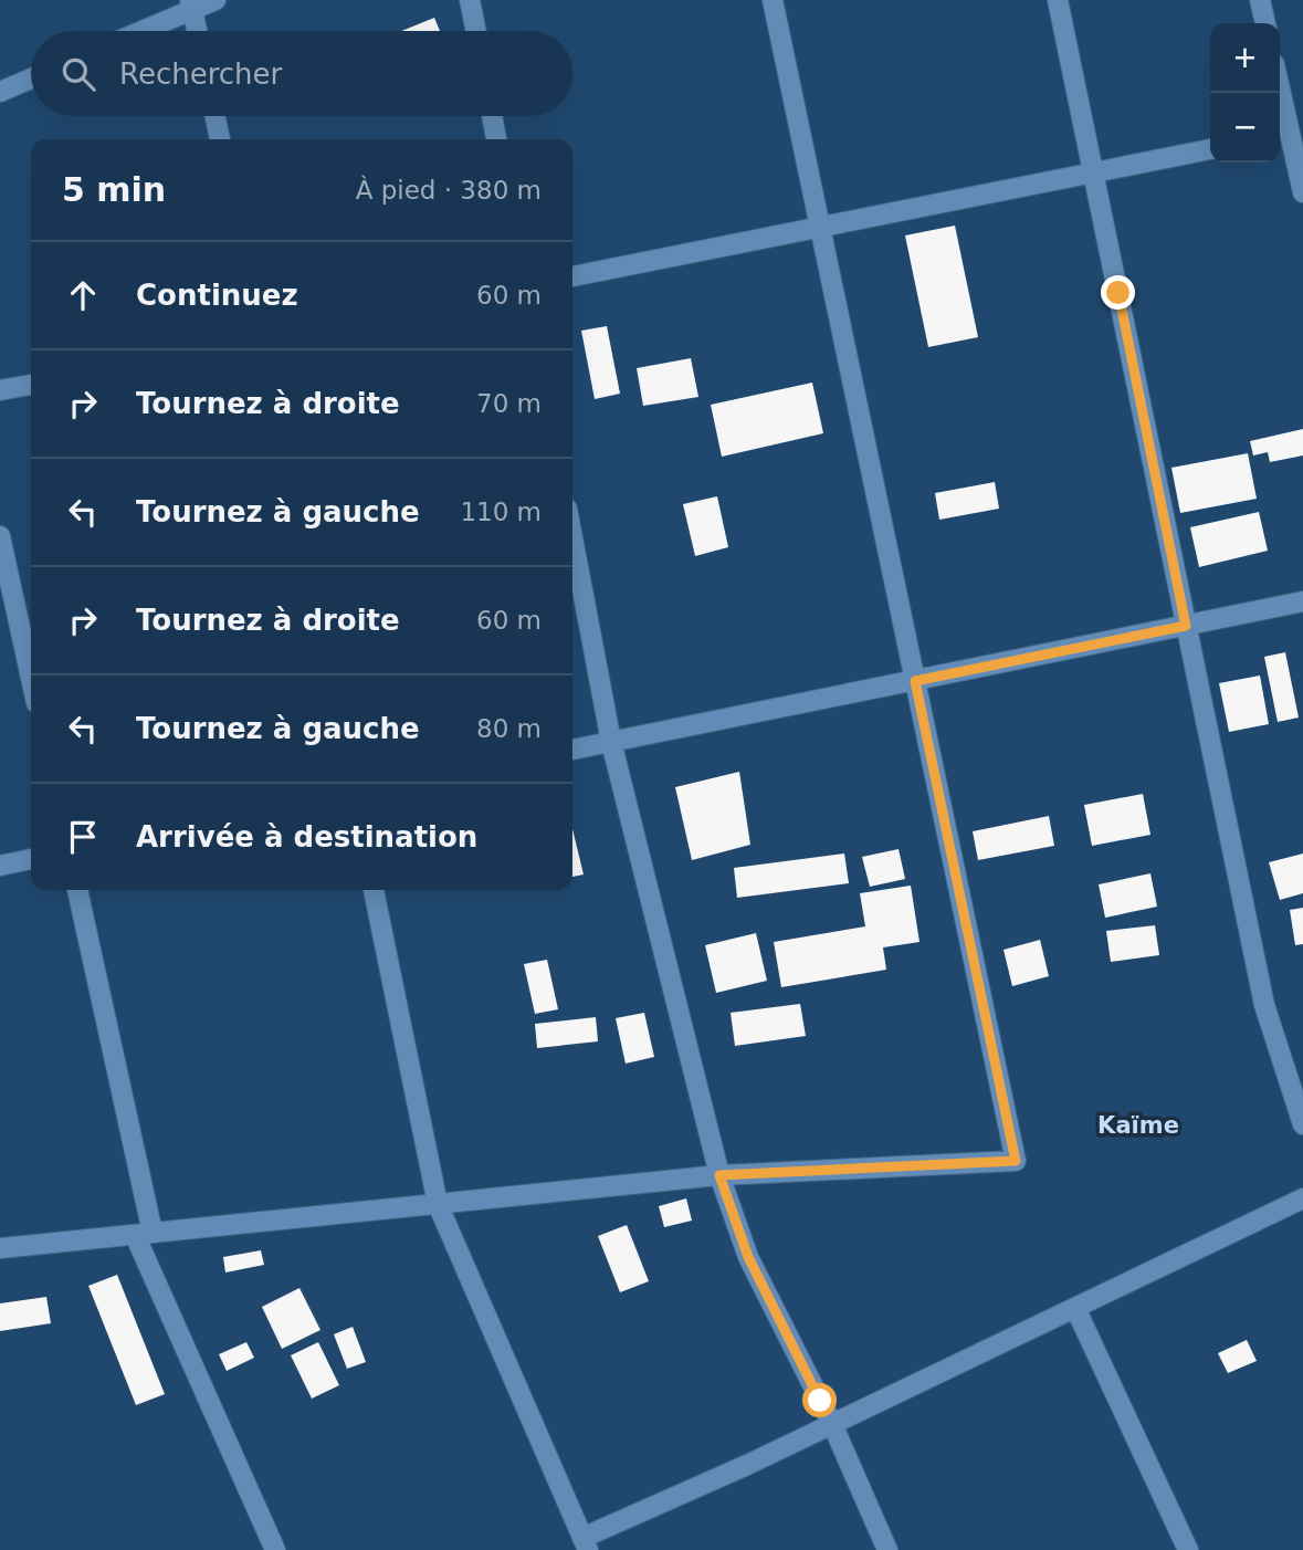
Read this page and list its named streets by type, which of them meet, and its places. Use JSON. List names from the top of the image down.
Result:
{
  "districts": ["Kaïme"],
  "page": {
    "map_buttons": ["+", "−"],
    "search": "Rechercher",
    "heading": ["5 min", "À pied · 380 m"],
    "list": [
      ["Continuez", "60 m"],
      ["Tournez à droite", "70 m"],
      ["Tournez à gauche", "110 m"],
      ["Tournez à droite", "60 m"],
      ["Tournez à gauche", "80 m"],
      "Arrivée à destination"
    ]
  }
}
